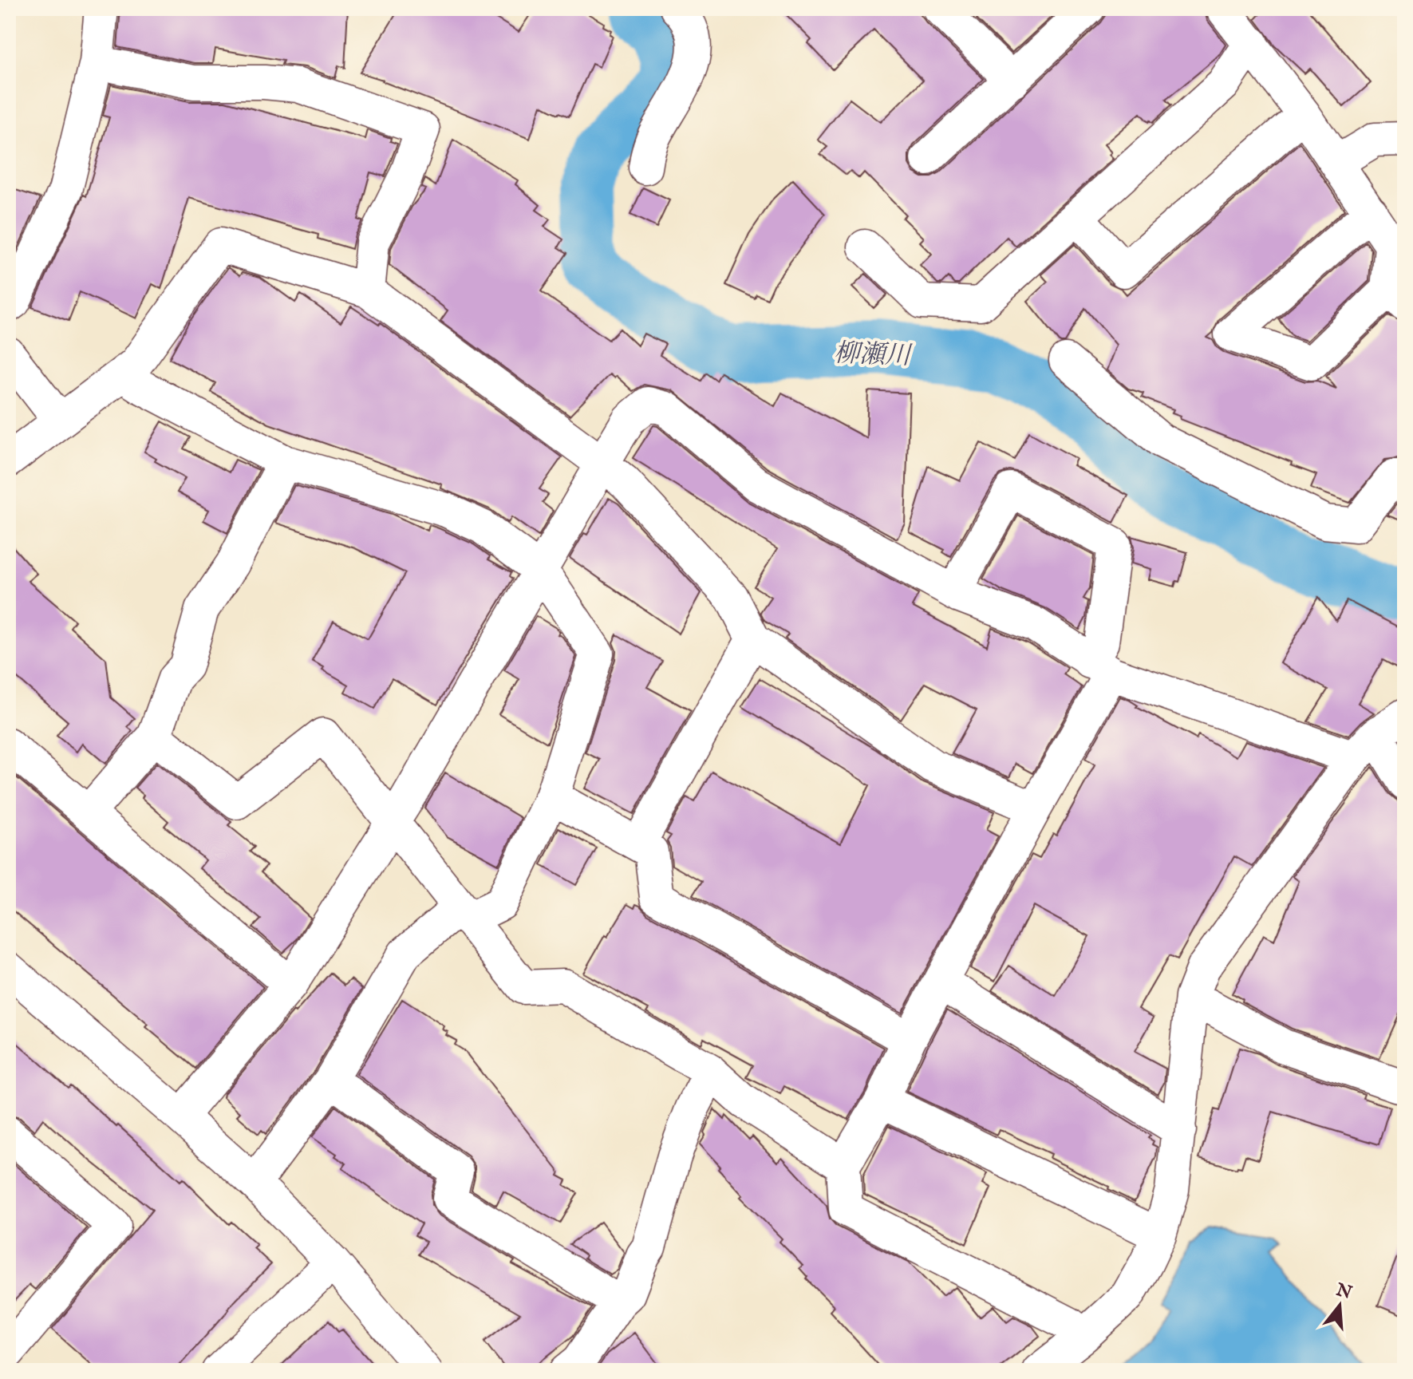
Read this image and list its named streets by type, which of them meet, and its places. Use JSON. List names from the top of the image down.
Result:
{
  "water": ["柳瀬川"],
  "north": "top"
}
